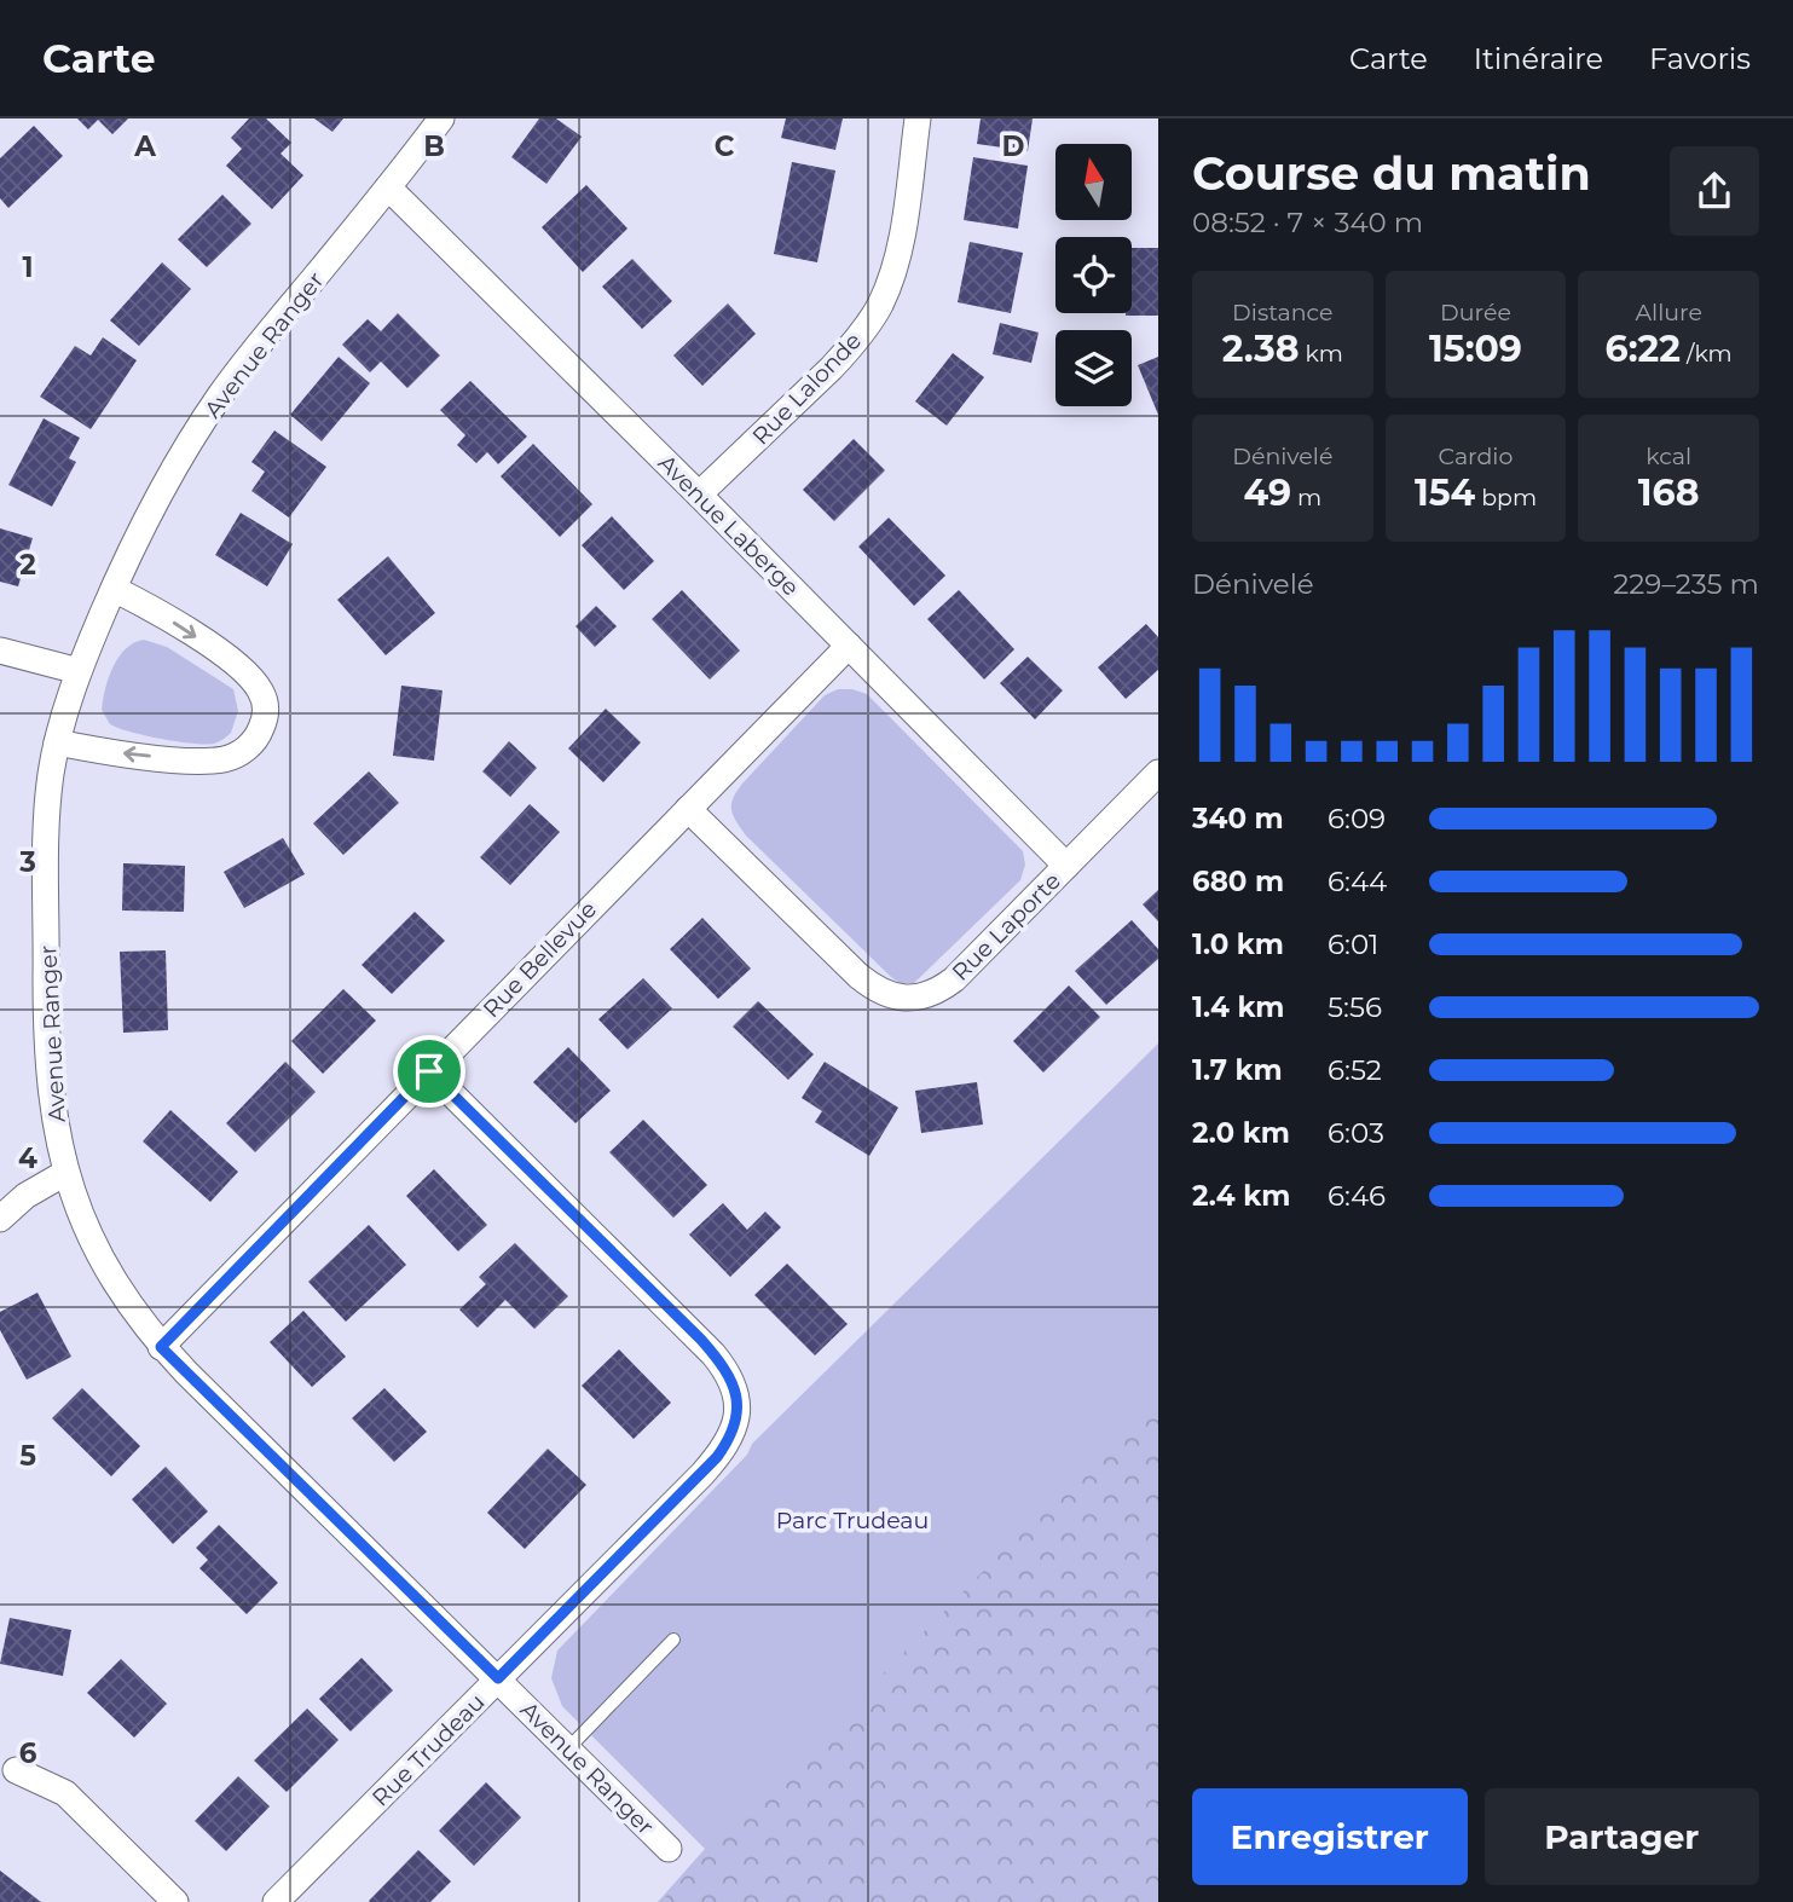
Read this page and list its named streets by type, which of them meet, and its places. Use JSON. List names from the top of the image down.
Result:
{
  "streets": {
    "street": [
      "Avenue Ranger",
      "Rue Lalonde",
      "Avenue Laberge",
      "Rue Laporte",
      "Rue Bellevue",
      "Rue Trudeau"
    ]
  },
  "crossings": [
    ["Avenue Ranger", "Avenue Laberge"],
    ["Avenue Ranger", "Rue Bellevue"],
    ["Avenue Ranger", "Rue Trudeau"],
    ["Rue Lalonde", "Avenue Laberge"],
    ["Avenue Laberge", "Rue Laporte"],
    ["Avenue Laberge", "Rue Bellevue"],
    ["Rue Laporte", "Rue Bellevue"],
    ["Rue Bellevue", "Rue Trudeau"]
  ],
  "parks": ["Parc Trudeau"],
  "north": "top",
  "page": {
    "header": "Carte",
    "nav": ["Carte", "Itinéraire", "Favoris"],
    "heading": ["Course du matin", "08:52 · 7 × 340 m"],
    "stats": [
      ["Distance", "2.38 km"],
      ["Durée", "15:09"],
      ["Allure", "6:22 /km"],
      ["Dénivelé", "49 m"],
      ["Cardio", "154 bpm"],
      ["kcal", "168"]
    ],
    "chart": ["Dénivelé", "229–235 m"],
    "list": [
      {
        "name": "340 m",
        "note": "6:09"
      },
      {
        "name": "680 m",
        "note": "6:44"
      },
      {
        "name": "1.0 km",
        "note": "6:01"
      },
      {
        "name": "1.4 km",
        "note": "5:56"
      },
      {
        "name": "1.7 km",
        "note": "6:52"
      },
      {
        "name": "2.0 km",
        "note": "6:03"
      },
      {
        "name": "2.4 km",
        "note": "6:46"
      }
    ],
    "buttons": ["Enregistrer", "Partager"]
  },
  "grid": {
    "columns": [
      "A",
      "B",
      "C",
      "D"
    ],
    "rows": [
      "1",
      "2",
      "3",
      "4",
      "5",
      "6"
    ]
  }
}
